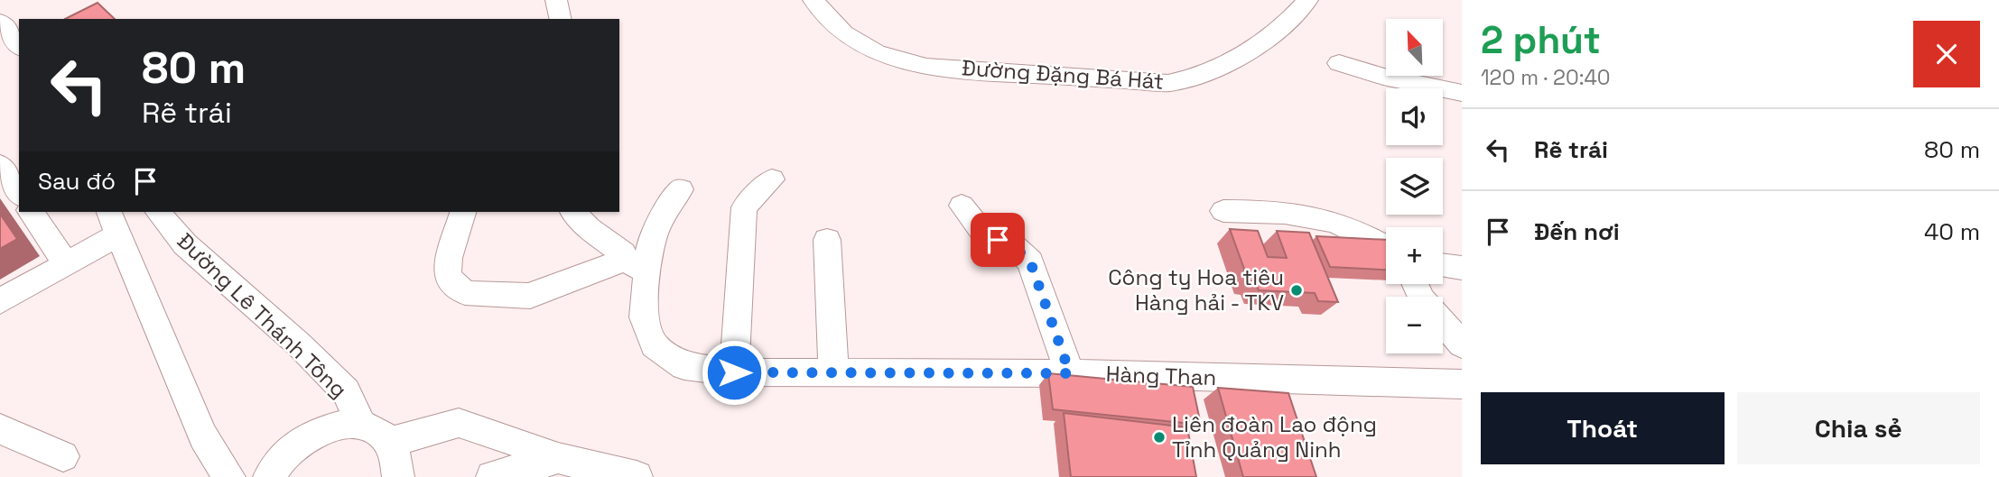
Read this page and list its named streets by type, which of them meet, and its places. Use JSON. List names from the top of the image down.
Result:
{
  "streets": {
    "street": ["Đường Đặng Bá Hát", "Đường Lê Thánh Tông", "Hàng Than"]
  },
  "places": ["Công ty Hoa tiêu Hàng hải - TKV", "Liên đoàn Lao động Tỉnh Quảng Ninh"],
  "north": "top left",
  "page": {
    "heading": ["2 phút", "120 m · 20:40"],
    "map_buttons": ["+", "−"],
    "turn": ["80 m", "Rẽ trái"],
    "list": [
      {
        "name": "Rẽ trái",
        "value": "80 m"
      },
      {
        "name": "Đến nơi",
        "value": "40 m"
      }
    ],
    "then": "Sau đó",
    "buttons": ["Thoát", "Chia sẻ"]
  }
}
